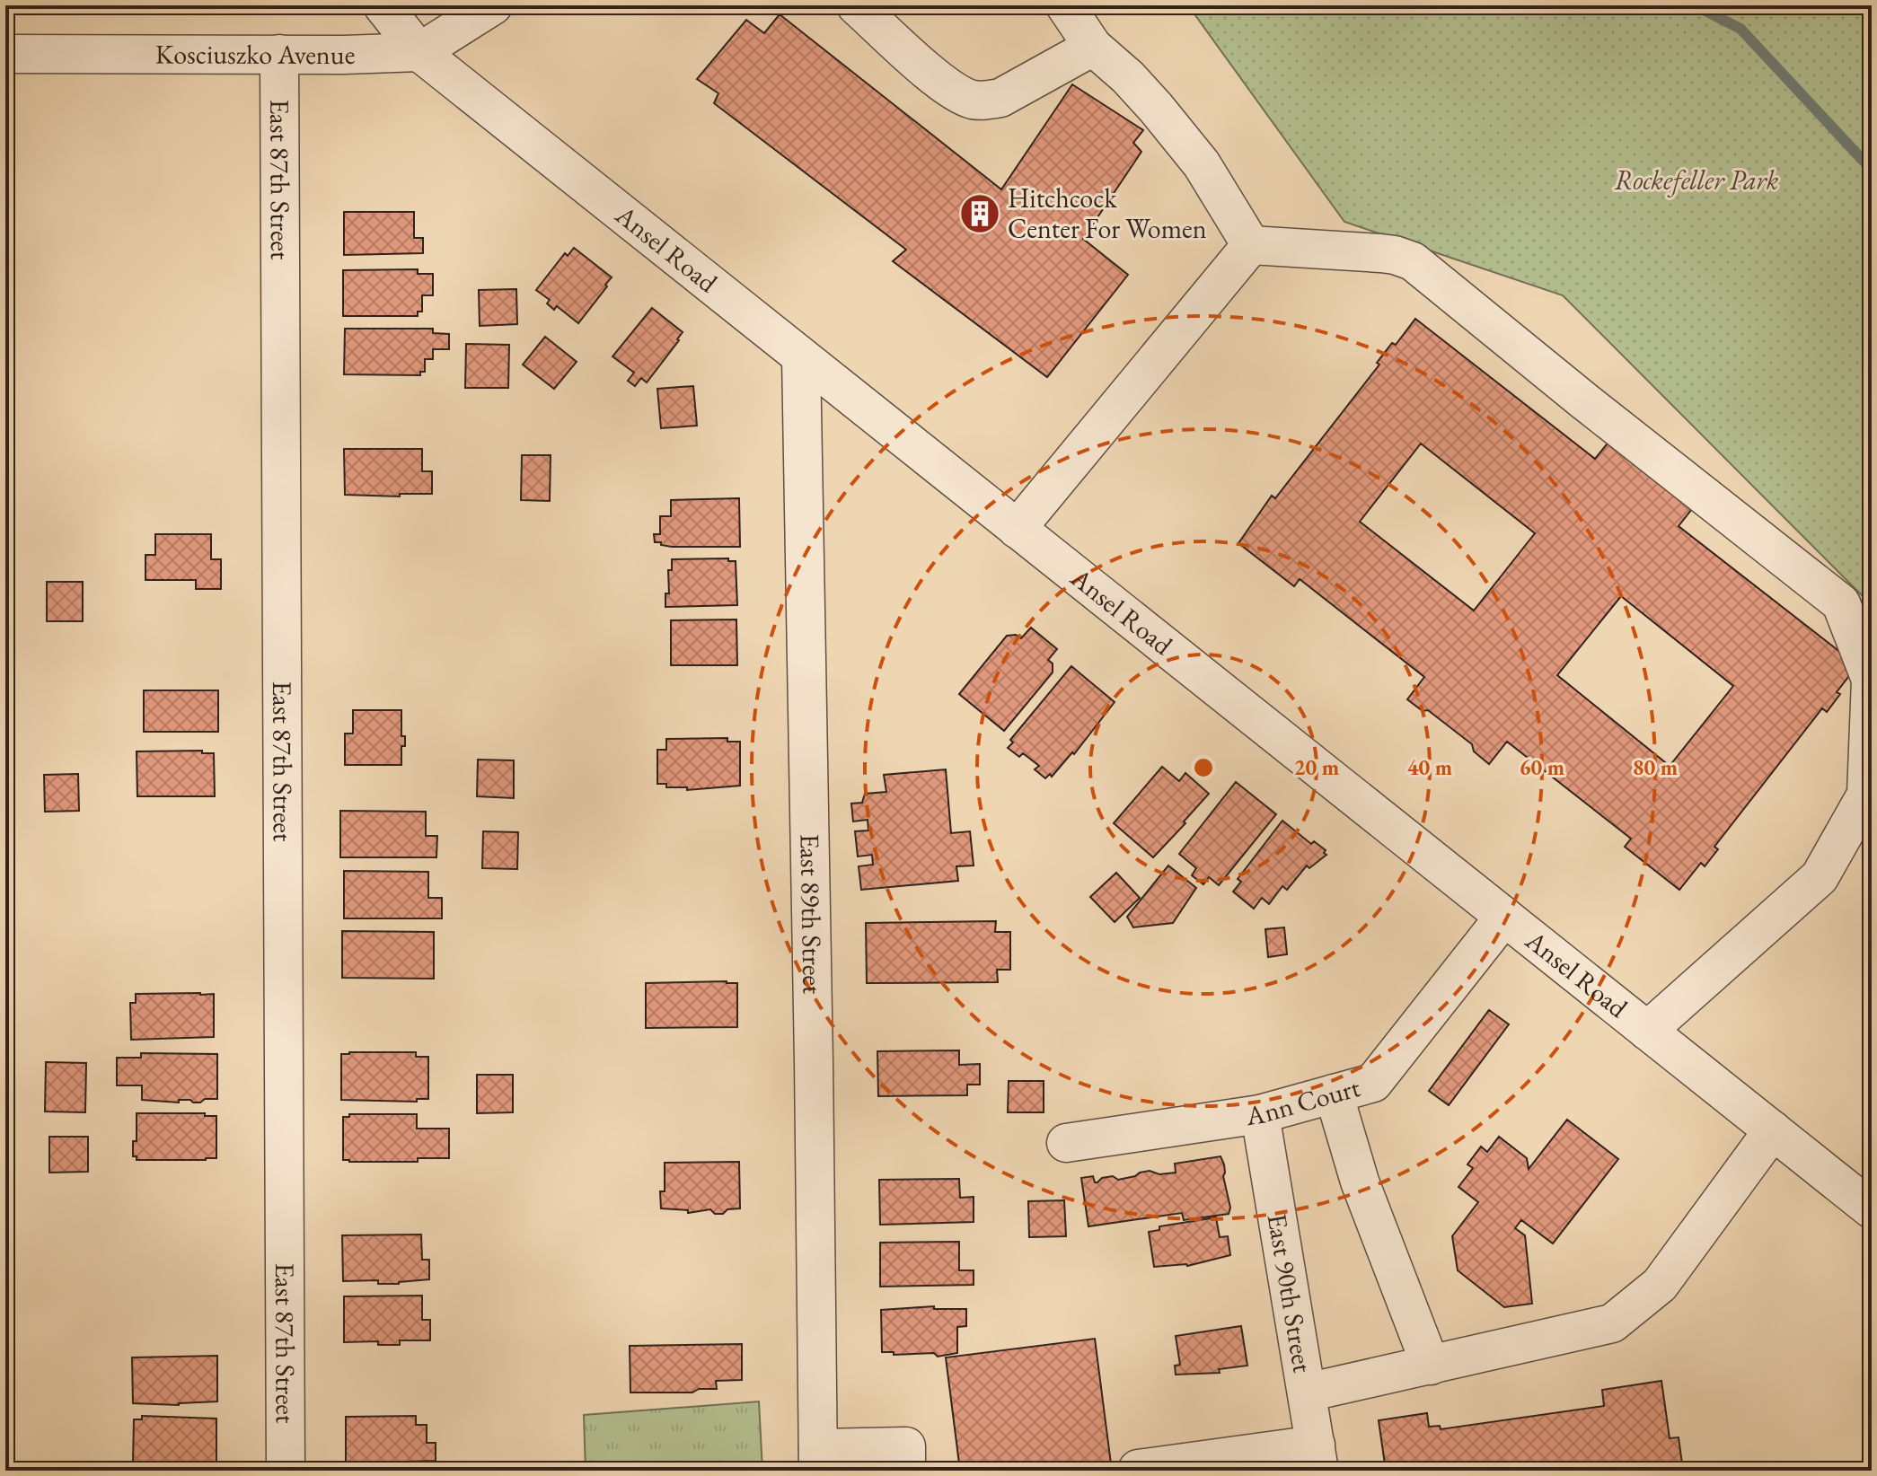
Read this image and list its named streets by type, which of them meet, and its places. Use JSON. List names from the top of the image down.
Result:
{
  "streets": {
    "street": [
      "Kosciuszko Avenue",
      "East 87th Street",
      "Ansel Road",
      "East 89th Street",
      "Ann Court",
      "East 90th Street"
    ]
  },
  "crossings": [
    ["Kosciuszko Avenue", "East 87th Street"],
    ["Kosciuszko Avenue", "Ansel Road"],
    ["Ansel Road", "East 89th Street"],
    ["Ansel Road", "Ann Court"],
    ["Ann Court", "East 90th Street"]
  ],
  "parks": ["Rockefeller Park"],
  "places": {
    "building": ["Hitchcock Center For Women"]
  },
  "rings": [
    "20 m",
    "40 m",
    "60 m",
    "80 m"
  ]
}
